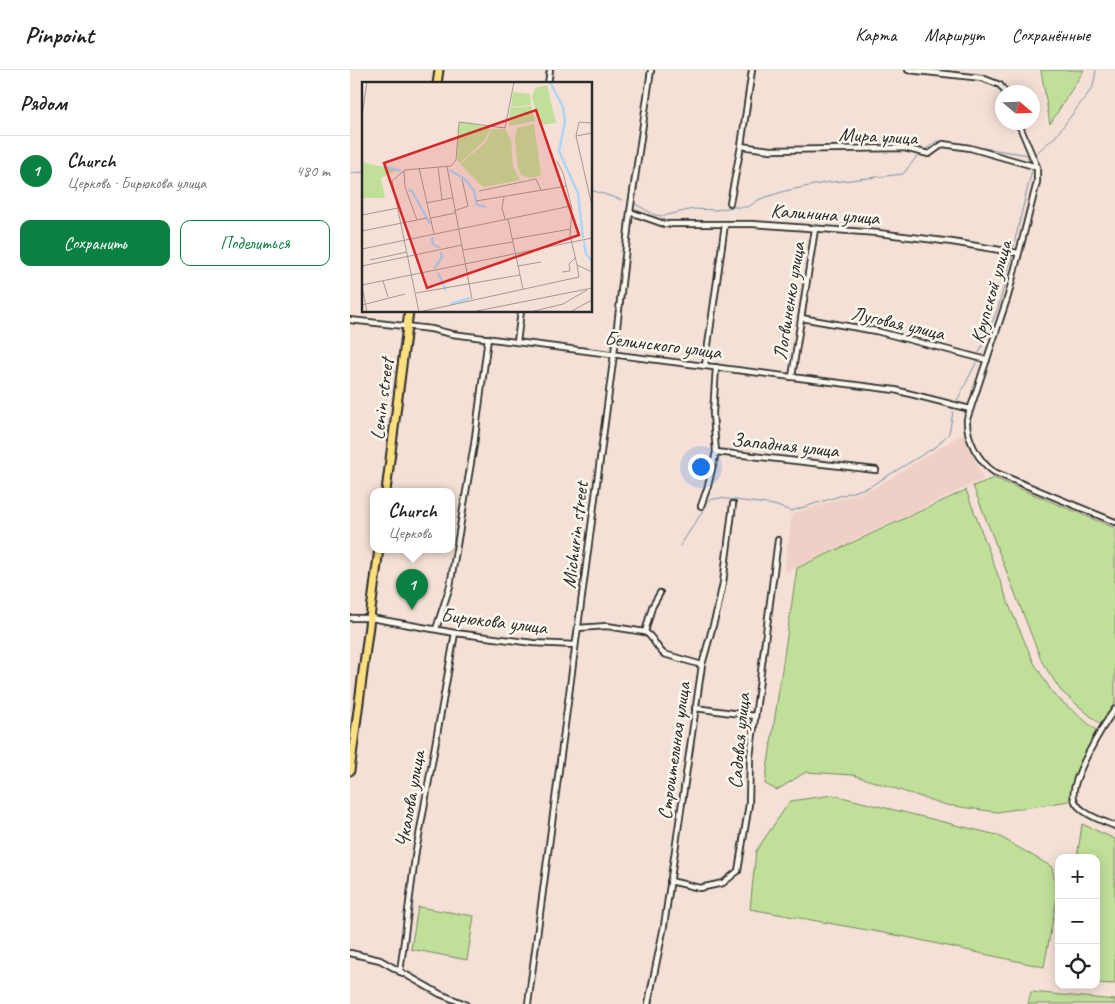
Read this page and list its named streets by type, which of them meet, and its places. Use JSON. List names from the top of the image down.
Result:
{
  "streets": {
    "main road": ["Lenin street"],
    "street": [
      "Мира улица",
      "Калинина улица",
      "Крупской улица",
      "Логвиненко улица",
      "Луговая улица",
      "Белинского улица",
      "Западная улица",
      "Michurin street",
      "Бирюкова улица",
      "Садовая улица",
      "Строительная улица",
      "Чкалова улица"
    ]
  },
  "crossings": [
    ["Мира улица", "Крупской улица"],
    ["Калинина улица", "Крупской улица"],
    ["Калинина улица", "Логвиненко улица"],
    ["Калинина улица", "Michurin street"],
    ["Крупской улица", "Луговая улица"],
    ["Крупской улица", "Белинского улица"],
    ["Логвиненко улица", "Луговая улица"],
    ["Логвиненко улица", "Белинского улица"],
    ["Белинского улица", "Lenin street"],
    ["Белинского улица", "Западная улица"],
    ["Белинского улица", "Michurin street"],
    ["Michurin street", "Бирюкова улица"],
    ["Бирюкова улица", "Чкалова улица"],
    ["Садовая улица", "Строительная улица"]
  ],
  "north": "right",
  "page": {
    "header": "Pinpoint",
    "nav": ["Карта", "Маршрут", "Сохранённые"],
    "heading": "Рядом",
    "list": [
      {
        "mark": "1",
        "name": "Сhurch",
        "note": "Церковь · Бирюкова улица",
        "value": "480 m"
      }
    ],
    "buttons": ["Сохранить", "Поделиться"],
    "popup": ["Сhurch", "Церковь"],
    "pins": "1",
    "map_buttons": ["+", "−"]
  }
}
